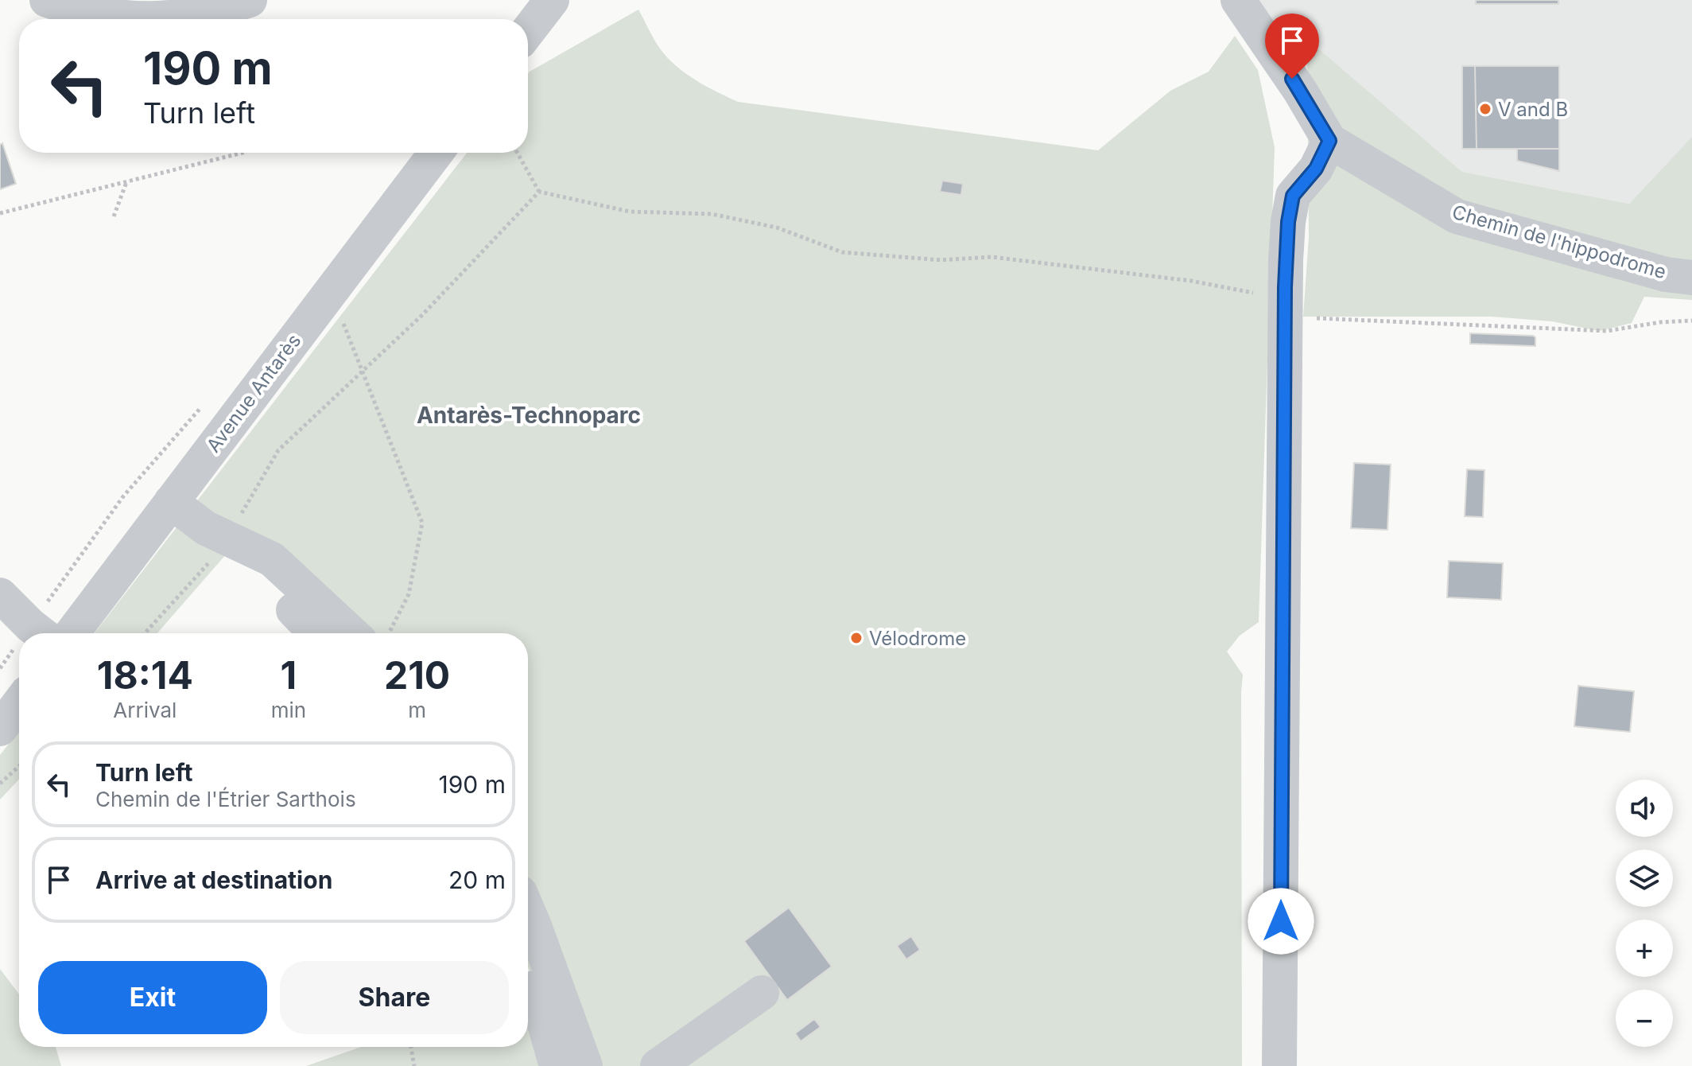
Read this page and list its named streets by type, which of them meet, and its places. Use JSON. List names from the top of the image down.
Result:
{
  "streets": {
    "street": ["Chemin de l'hippodrome", "Avenue Antarès"]
  },
  "districts": ["Antarès-Technoparc"],
  "places": ["V and B", "Vélodrome"],
  "page": {
    "turn": ["190 m", "Turn left"],
    "eta": [
      "18:14",
      "Arrival",
      "1",
      "min",
      "210",
      "m"
    ],
    "list": [
      {
        "name": "Turn left",
        "note": "Chemin de l'Étrier Sarthois",
        "value": "190 m"
      },
      {
        "name": "Arrive at destination",
        "value": "20 m"
      }
    ],
    "map_buttons": ["+", "−"],
    "buttons": ["Exit", "Share"]
  }
}
